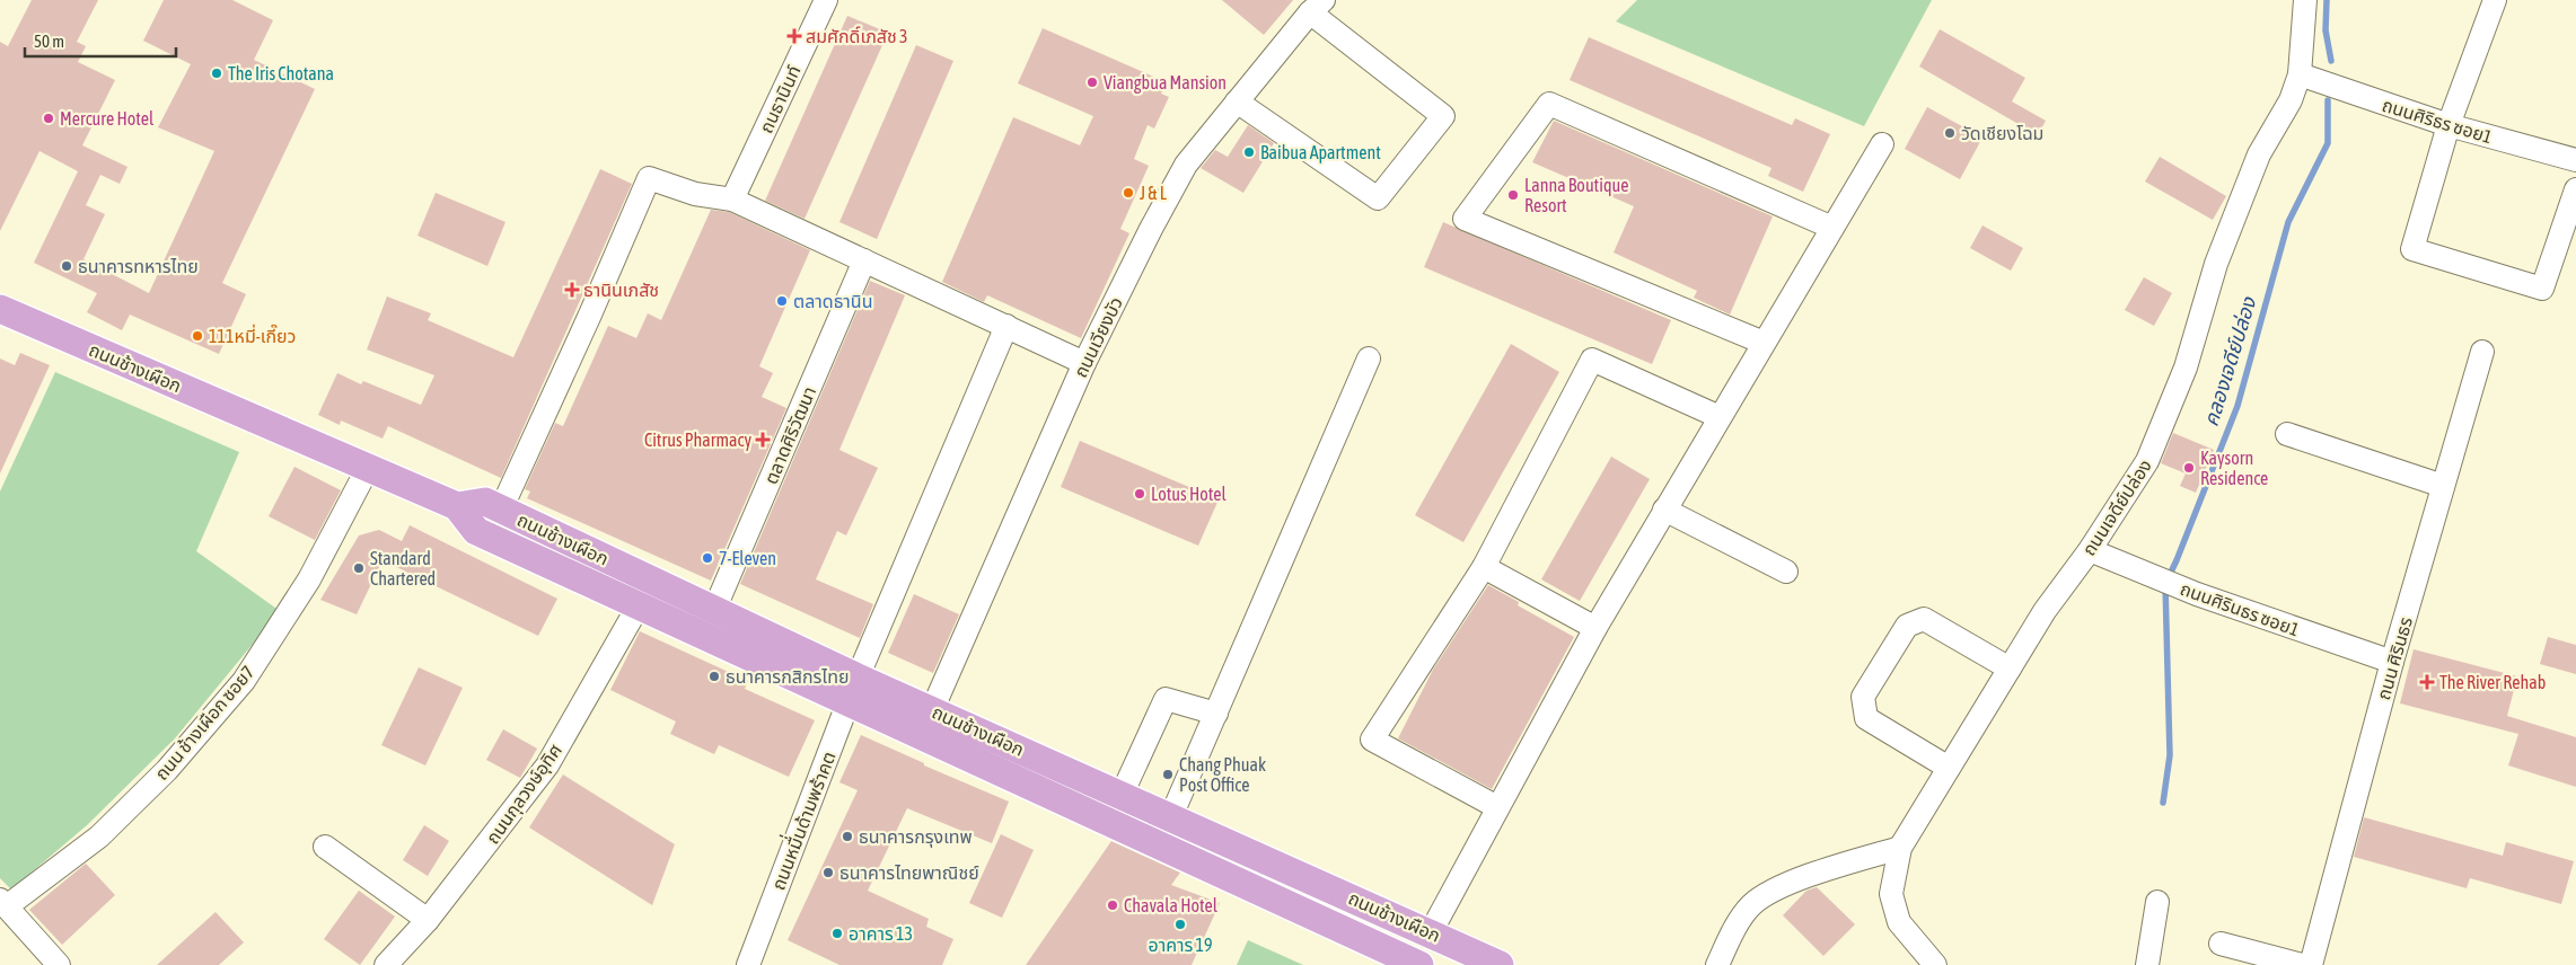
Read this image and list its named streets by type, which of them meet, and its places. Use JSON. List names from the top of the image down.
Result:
{
  "streets": {
    "main road": ["ถนนช้างเผือก"],
    "street": [
      "ถนธานินท์",
      "ถนนศิริธร ซอย1",
      "ถนนเวียงบัว",
      "ตลาดศิริวัฒนา",
      "ถนนเจดีย์ปล่อง",
      "ถนนศิรินธร ซอย1",
      "ถนน ศิรินธร",
      "ถนน ช้างเผือก ซอย7",
      "ถนนกุลวงษ์อุทิศ",
      "ถนนหมื่่นด้ามพร้าคต"
    ]
  },
  "crossings": [
    ["ถนนศิริธร ซอย1", "ถนนเจดีย์ปล่อง"],
    ["ถนนเวียงบัว", "ถนนช้างเผือก"],
    ["ถนนช้างเผือก", "ตลาดศิริวัฒนา"],
    ["ถนนช้างเผือก", "ถนน ช้างเผือก ซอย7"],
    ["ถนนช้างเผือก", "ถนนกุลวงษ์อุทิศ"],
    ["ถนนช้างเผือก", "ถนนหมื่่นด้ามพร้าคต"],
    ["ถนนเจดีย์ปล่อง", "ถนนศิรินธร ซอย1"],
    ["ถนนศิรินธร ซอย1", "ถนน ศิรินธร"]
  ],
  "water": ["คลองเจดีย์ปล่อง"],
  "places": {
    "health": [
      "สมศักดิ์เภสัช 3",
      "ธานินเภสัช",
      "Citrus Pharmacy",
      "The River Rehab"
    ],
    "other": [
      "The Iris Chotana",
      "Viangbua Mansion",
      "Mercure Hotel",
      "วัดเชียงโฉม",
      "Baibua Apartment",
      "J & L",
      "Lanna Boutique Resort",
      "ธนาคารทหารไทย",
      "ตลาดธานิน",
      "111หมี่-เกี๊ยว",
      "Kaysorn Residence",
      "Lotus Hotel",
      "7-Eleven",
      "Standard Chartered",
      "ธนาคารกสิกรไทย",
      "Chang Phuak Post Office",
      "ธนาคารกรุงเทพ",
      "ธนาคารไทยพาณิชย์",
      "Chavala Hotel",
      "อาคาร 19",
      "อาคาร 13"
    ]
  },
  "scale_bar": "50 m"
}
